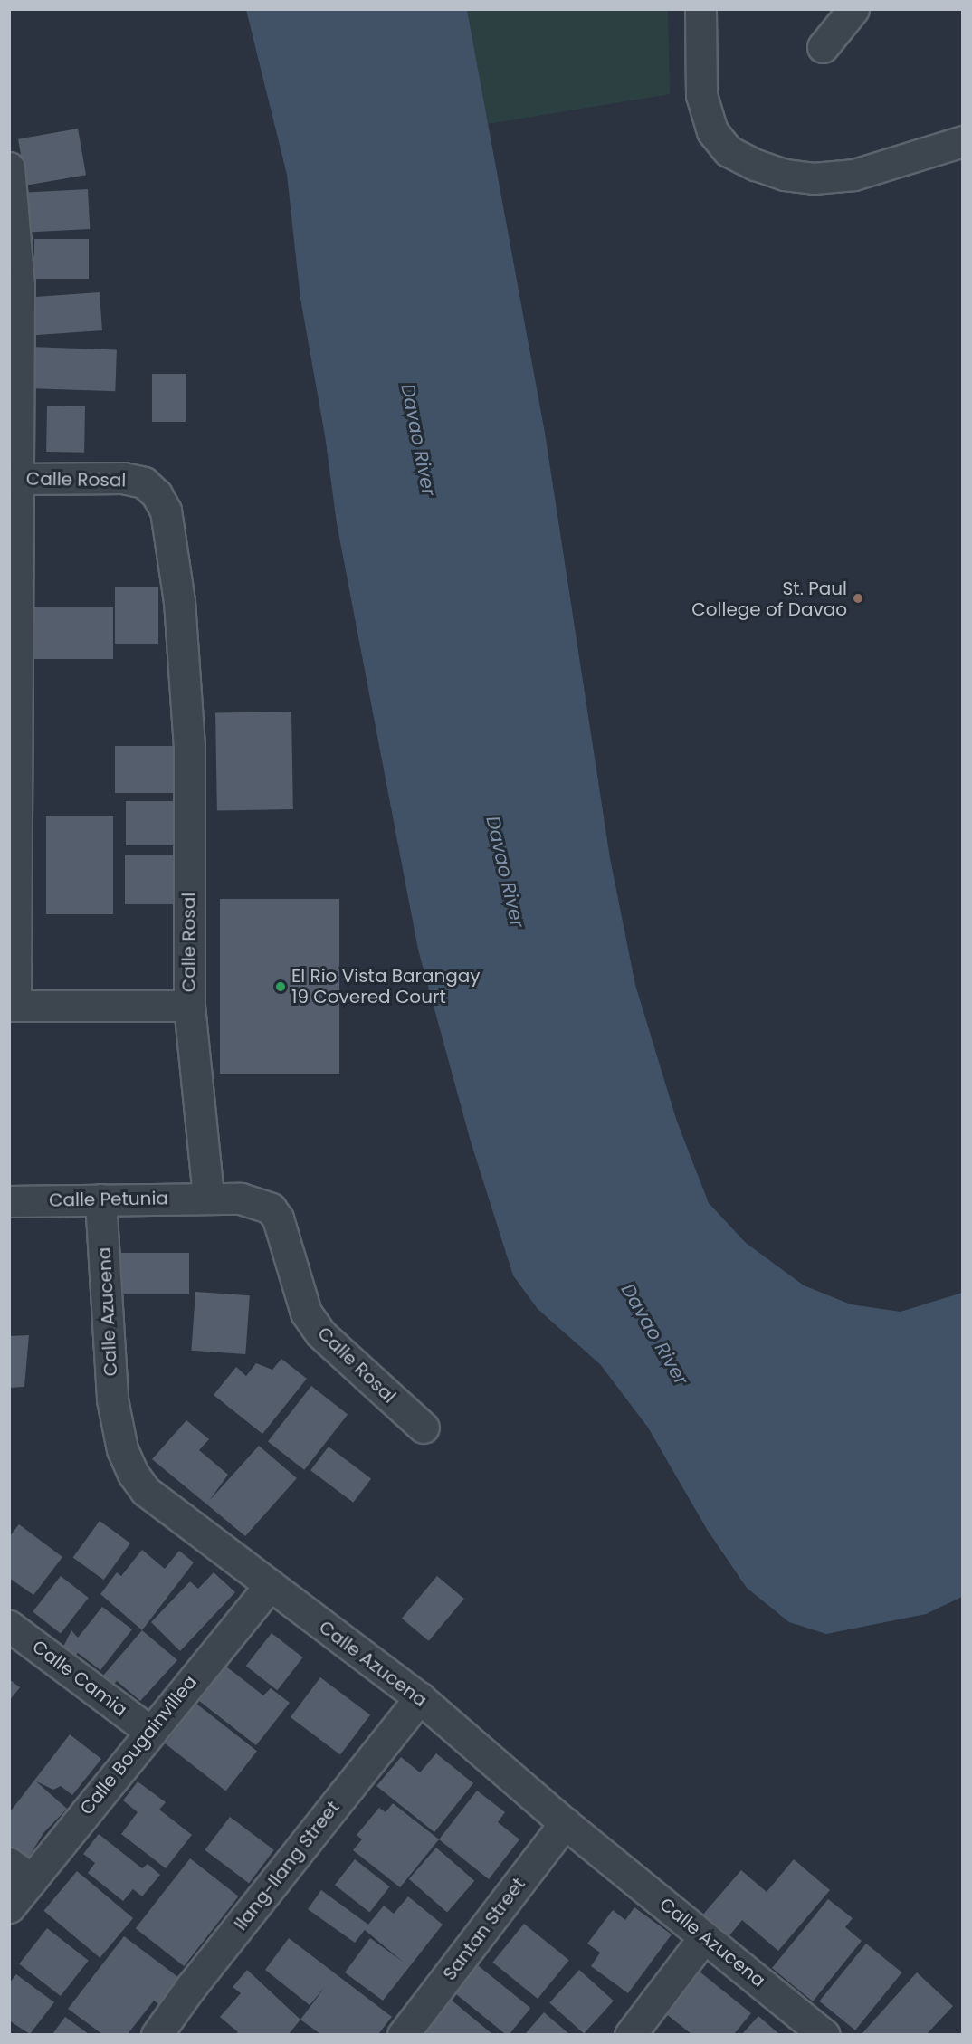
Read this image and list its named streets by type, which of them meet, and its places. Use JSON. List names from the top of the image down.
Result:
{
  "streets": {
    "street": [
      "Calle Rosal",
      "Calle Petunia",
      "Calle Azucena",
      "Calle Camia",
      "Calle Bougainvillea",
      "Ilang-Ilang Street",
      "Santan Street"
    ]
  },
  "crossings": [
    ["Calle Rosal", "Calle Petunia"],
    ["Calle Petunia", "Calle Azucena"],
    ["Calle Azucena", "Calle Bougainvillea"],
    ["Calle Azucena", "Ilang-Ilang Street"],
    ["Calle Azucena", "Santan Street"],
    ["Calle Camia", "Calle Bougainvillea"]
  ],
  "water": ["Davao River"],
  "places": ["St. Paul College of Davao", "El Rio Vista Barangay 19 Covered Court"]
}
